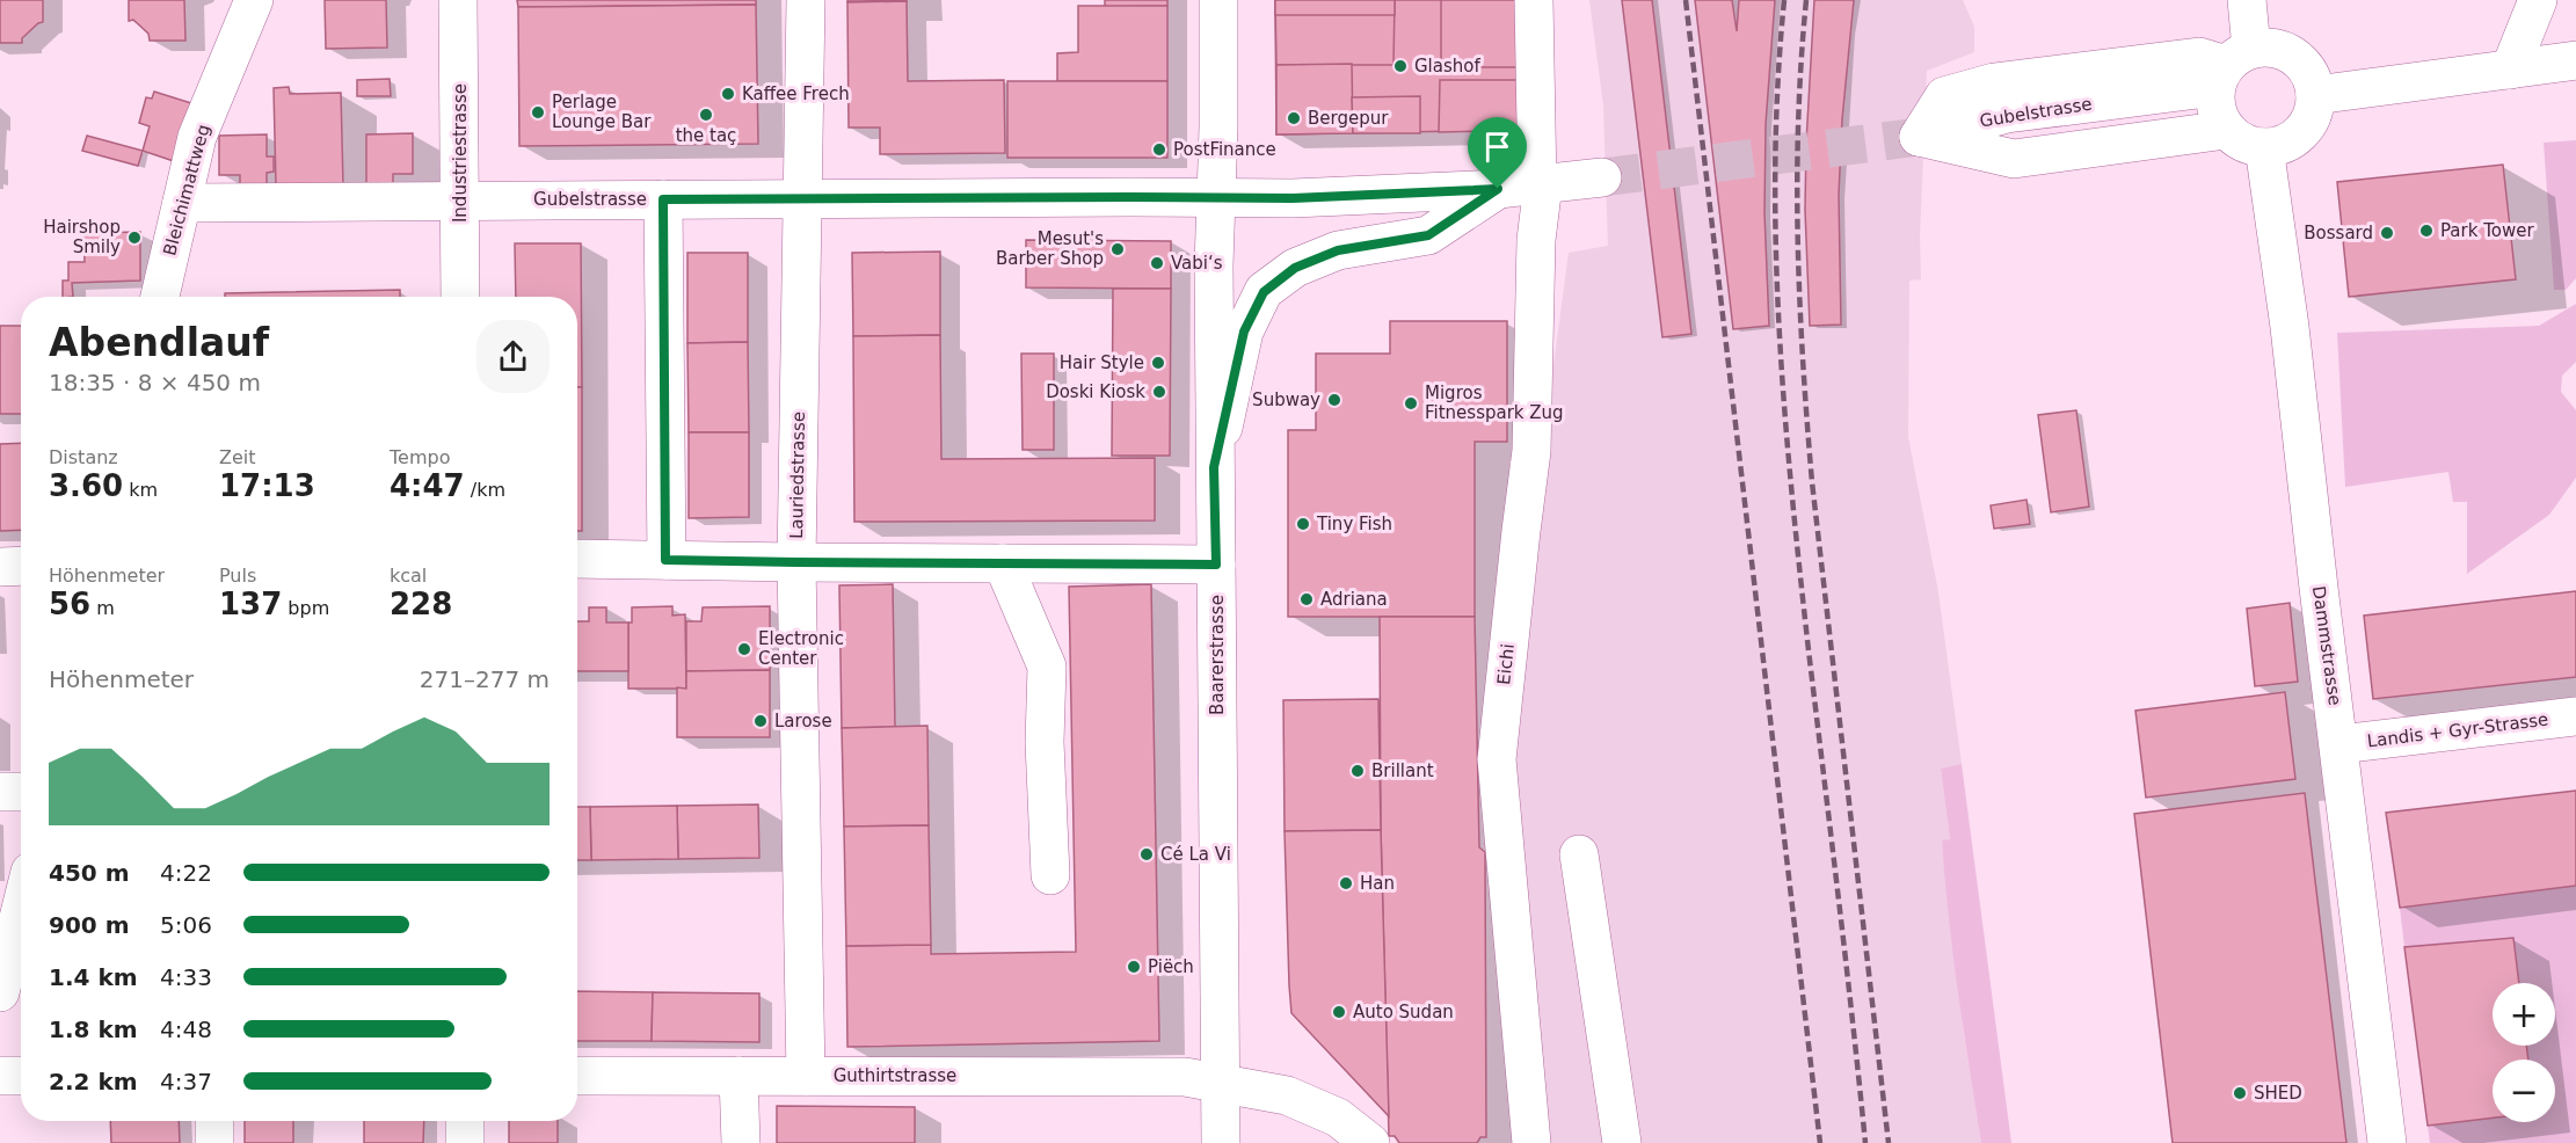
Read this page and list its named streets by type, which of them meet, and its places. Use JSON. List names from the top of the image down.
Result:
{
  "streets": {
    "street": [
      "Gubelstrasse",
      "Industriestrasse",
      "Bleichimattweg",
      "Lauriedstrasse",
      "Dammstrasse",
      "Baarerstrasse",
      "Eichi",
      "Landis + Gyr-Strasse",
      "Guthirtstrasse"
    ]
  },
  "crossings": [
    ["Gubelstrasse", "Industriestrasse"],
    ["Gubelstrasse", "Bleichimattweg"],
    ["Gubelstrasse", "Lauriedstrasse"],
    ["Gubelstrasse", "Dammstrasse"],
    ["Gubelstrasse", "Baarerstrasse"],
    ["Gubelstrasse", "Eichi"],
    ["Lauriedstrasse", "Guthirtstrasse"],
    ["Dammstrasse", "Landis + Gyr-Strasse"],
    ["Baarerstrasse", "Guthirtstrasse"]
  ],
  "places": [
    "Glashof",
    "Kaffee Frech",
    "Perlage Lounge Bar",
    "the taç",
    "Bergepur",
    "PostFinance",
    "Park Tower",
    "Bossard",
    "Hairshop Smily",
    "Mesut's Barber Shop",
    "Vabi‘s",
    "Hair Style",
    "Doski Kiosk",
    "Subway",
    "Migros Fitnesspark Zug",
    "Tiny Fish",
    "Adriana",
    "Electronic Center",
    "Larose",
    "Brillant",
    "Cé La Vi",
    "Han",
    "Piëch",
    "Auto Sudan",
    "SHED"
  ],
  "page": {
    "heading": ["Abendlauf", "18:35 · 8 × 450 m"],
    "stats": [
      ["Distanz", "3.60 km"],
      ["Zeit", "17:13"],
      ["Tempo", "4:47 /km"],
      ["Höhenmeter", "56 m"],
      ["Puls", "137 bpm"],
      ["kcal", "228"]
    ],
    "chart": ["Höhenmeter", "271–277 m"],
    "list": [
      {
        "name": "450 m",
        "note": "4:22"
      },
      {
        "name": "900 m",
        "note": "5:06"
      },
      {
        "name": "1.4 km",
        "note": "4:33"
      },
      {
        "name": "1.8 km",
        "note": "4:48"
      },
      {
        "name": "2.2 km",
        "note": "4:37"
      }
    ],
    "map_buttons": ["+", "−"]
  }
}
